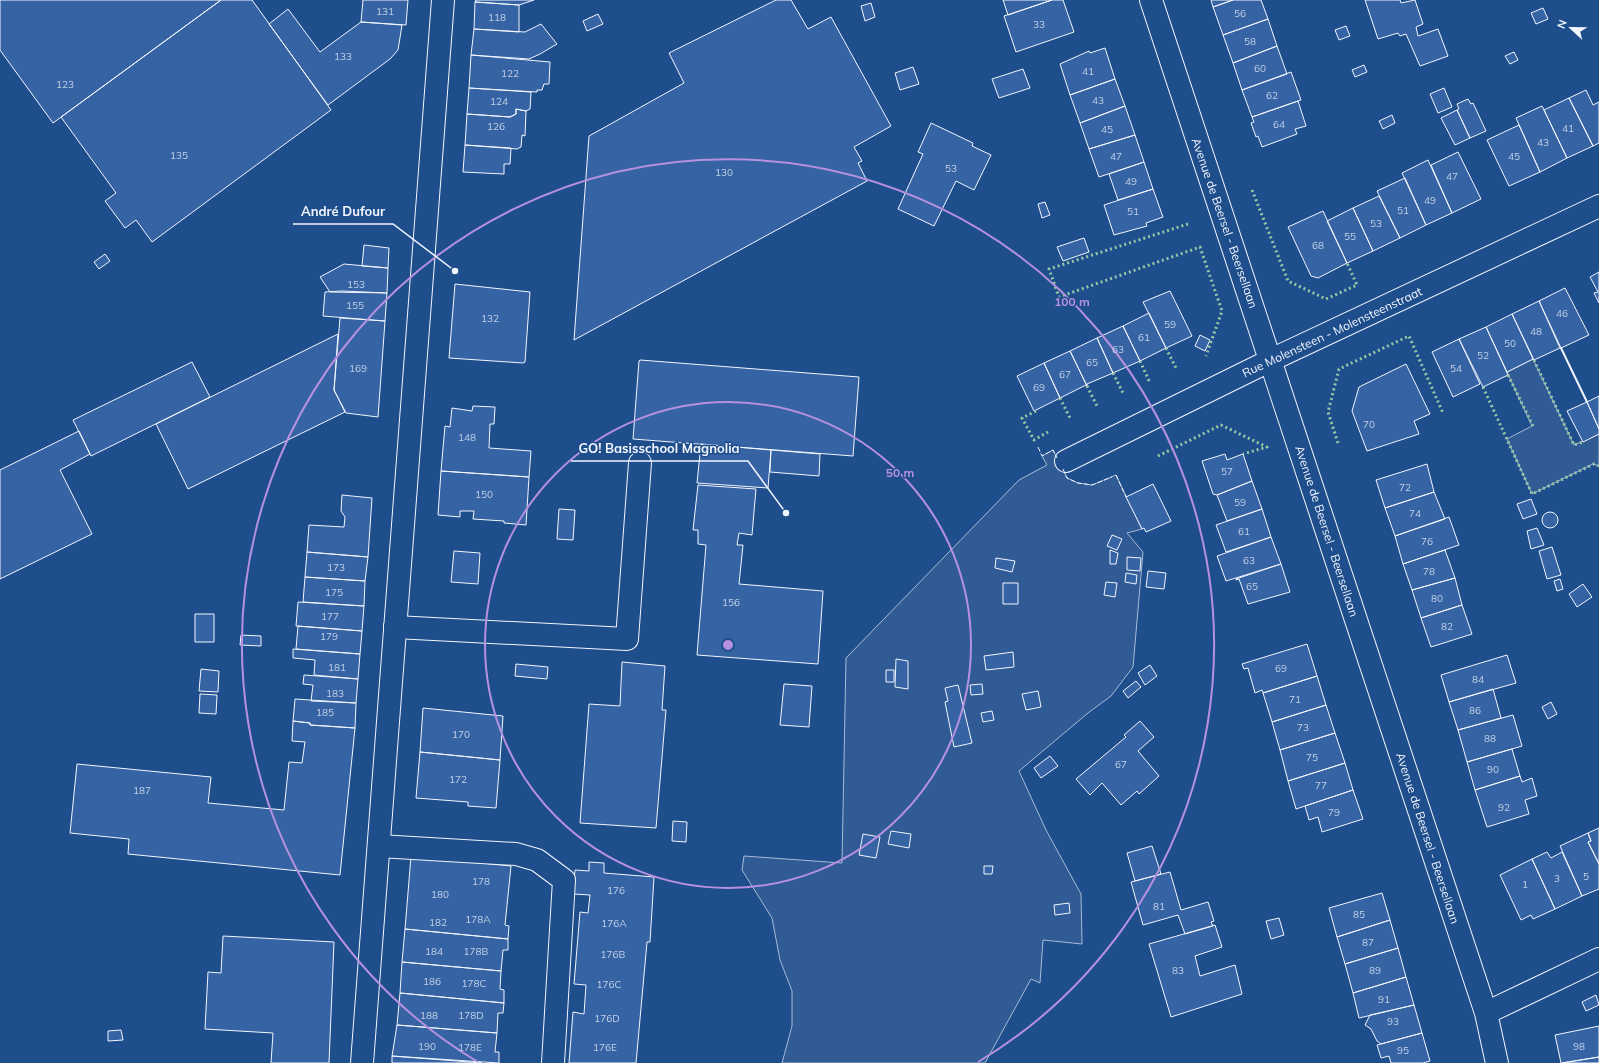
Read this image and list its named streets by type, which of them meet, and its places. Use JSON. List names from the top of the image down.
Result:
{
  "streets": {
    "street": ["Avenue de Beersel - Beersellaan", "Rue Molensteen - Molensteenstraat"]
  },
  "crossings": [
    ["Avenue de Beersel - Beersellaan", "Rue Molensteen - Molensteenstraat"]
  ],
  "places": ["André Dufour", "GO! Basisschool Magnolia"],
  "house_numbers": [
    "131",
    "56",
    "118",
    "33",
    "58",
    "133",
    "60",
    "41",
    "122",
    "123",
    "62",
    "43",
    "124",
    "64",
    "126",
    "41",
    "45",
    "43",
    "135",
    "47",
    "45",
    "53",
    "130",
    "47",
    "49",
    "49",
    "51",
    "51",
    "53",
    "55",
    "68",
    "153",
    "155",
    "46",
    "132",
    "59",
    "48",
    "61",
    "50",
    "63",
    "52",
    "65",
    "169",
    "54",
    "67",
    "69",
    "70",
    "148",
    "57",
    "72",
    "150",
    "59",
    "74",
    "61",
    "76",
    "63",
    "173",
    "78",
    "65",
    "175",
    "80",
    "156",
    "177",
    "82",
    "179",
    "181",
    "69",
    "84",
    "183",
    "71",
    "86",
    "185",
    "73",
    "170",
    "88",
    "75",
    "67",
    "90",
    "172",
    "77",
    "187",
    "92",
    "79",
    "5",
    "3",
    "178",
    "1",
    "176",
    "180",
    "81",
    "85",
    "178A",
    "182",
    "176A",
    "87",
    "184",
    "178B",
    "176B",
    "83",
    "89",
    "186",
    "178C",
    "176C",
    "91",
    "188",
    "178D",
    "176D",
    "93",
    "190",
    "98",
    "178E",
    "176E",
    "95"
  ],
  "north": "left",
  "rings": ["100 m", "50 m"]
}
